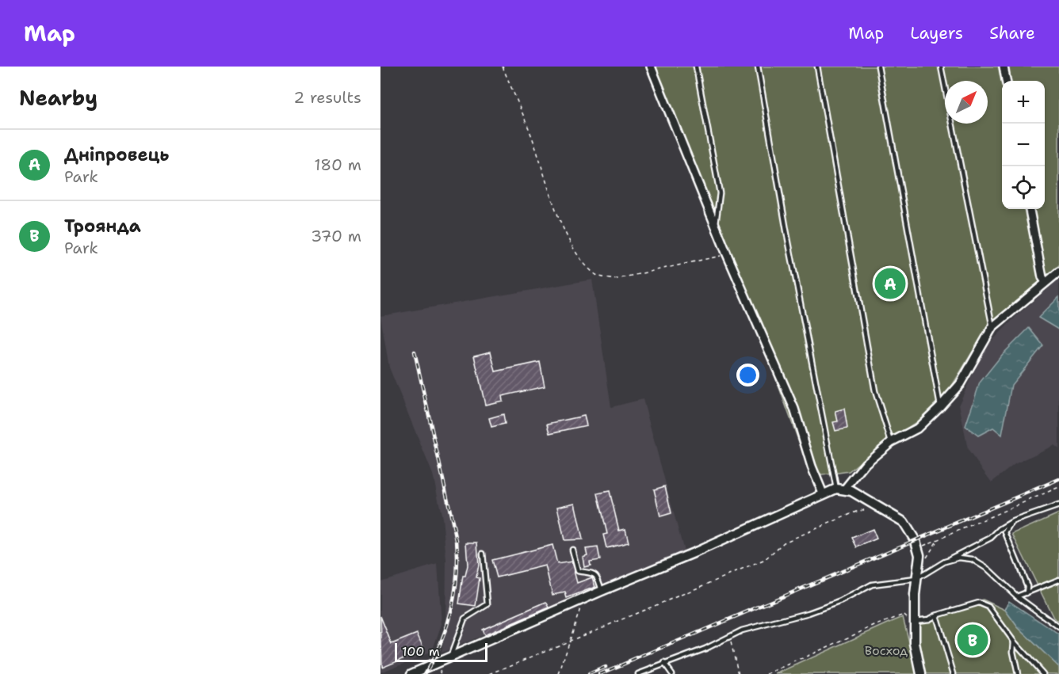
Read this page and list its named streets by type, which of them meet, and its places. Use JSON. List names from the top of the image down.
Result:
{
  "parks": ["Восход"],
  "scale_bar": "100 m",
  "north": "top right",
  "page": {
    "header": "Map",
    "nav": ["Map", "Layers", "Share"],
    "heading": ["Nearby", "2 results"],
    "map_buttons": ["+", "−"],
    "list": [
      {
        "mark": "A",
        "name": "Дніпровець",
        "note": "Park",
        "value": "180 m"
      },
      {
        "mark": "B",
        "name": "Троянда",
        "note": "Park",
        "value": "370 m"
      }
    ],
    "pins": ["A", "B"],
    "scale": "100 m"
  }
}
